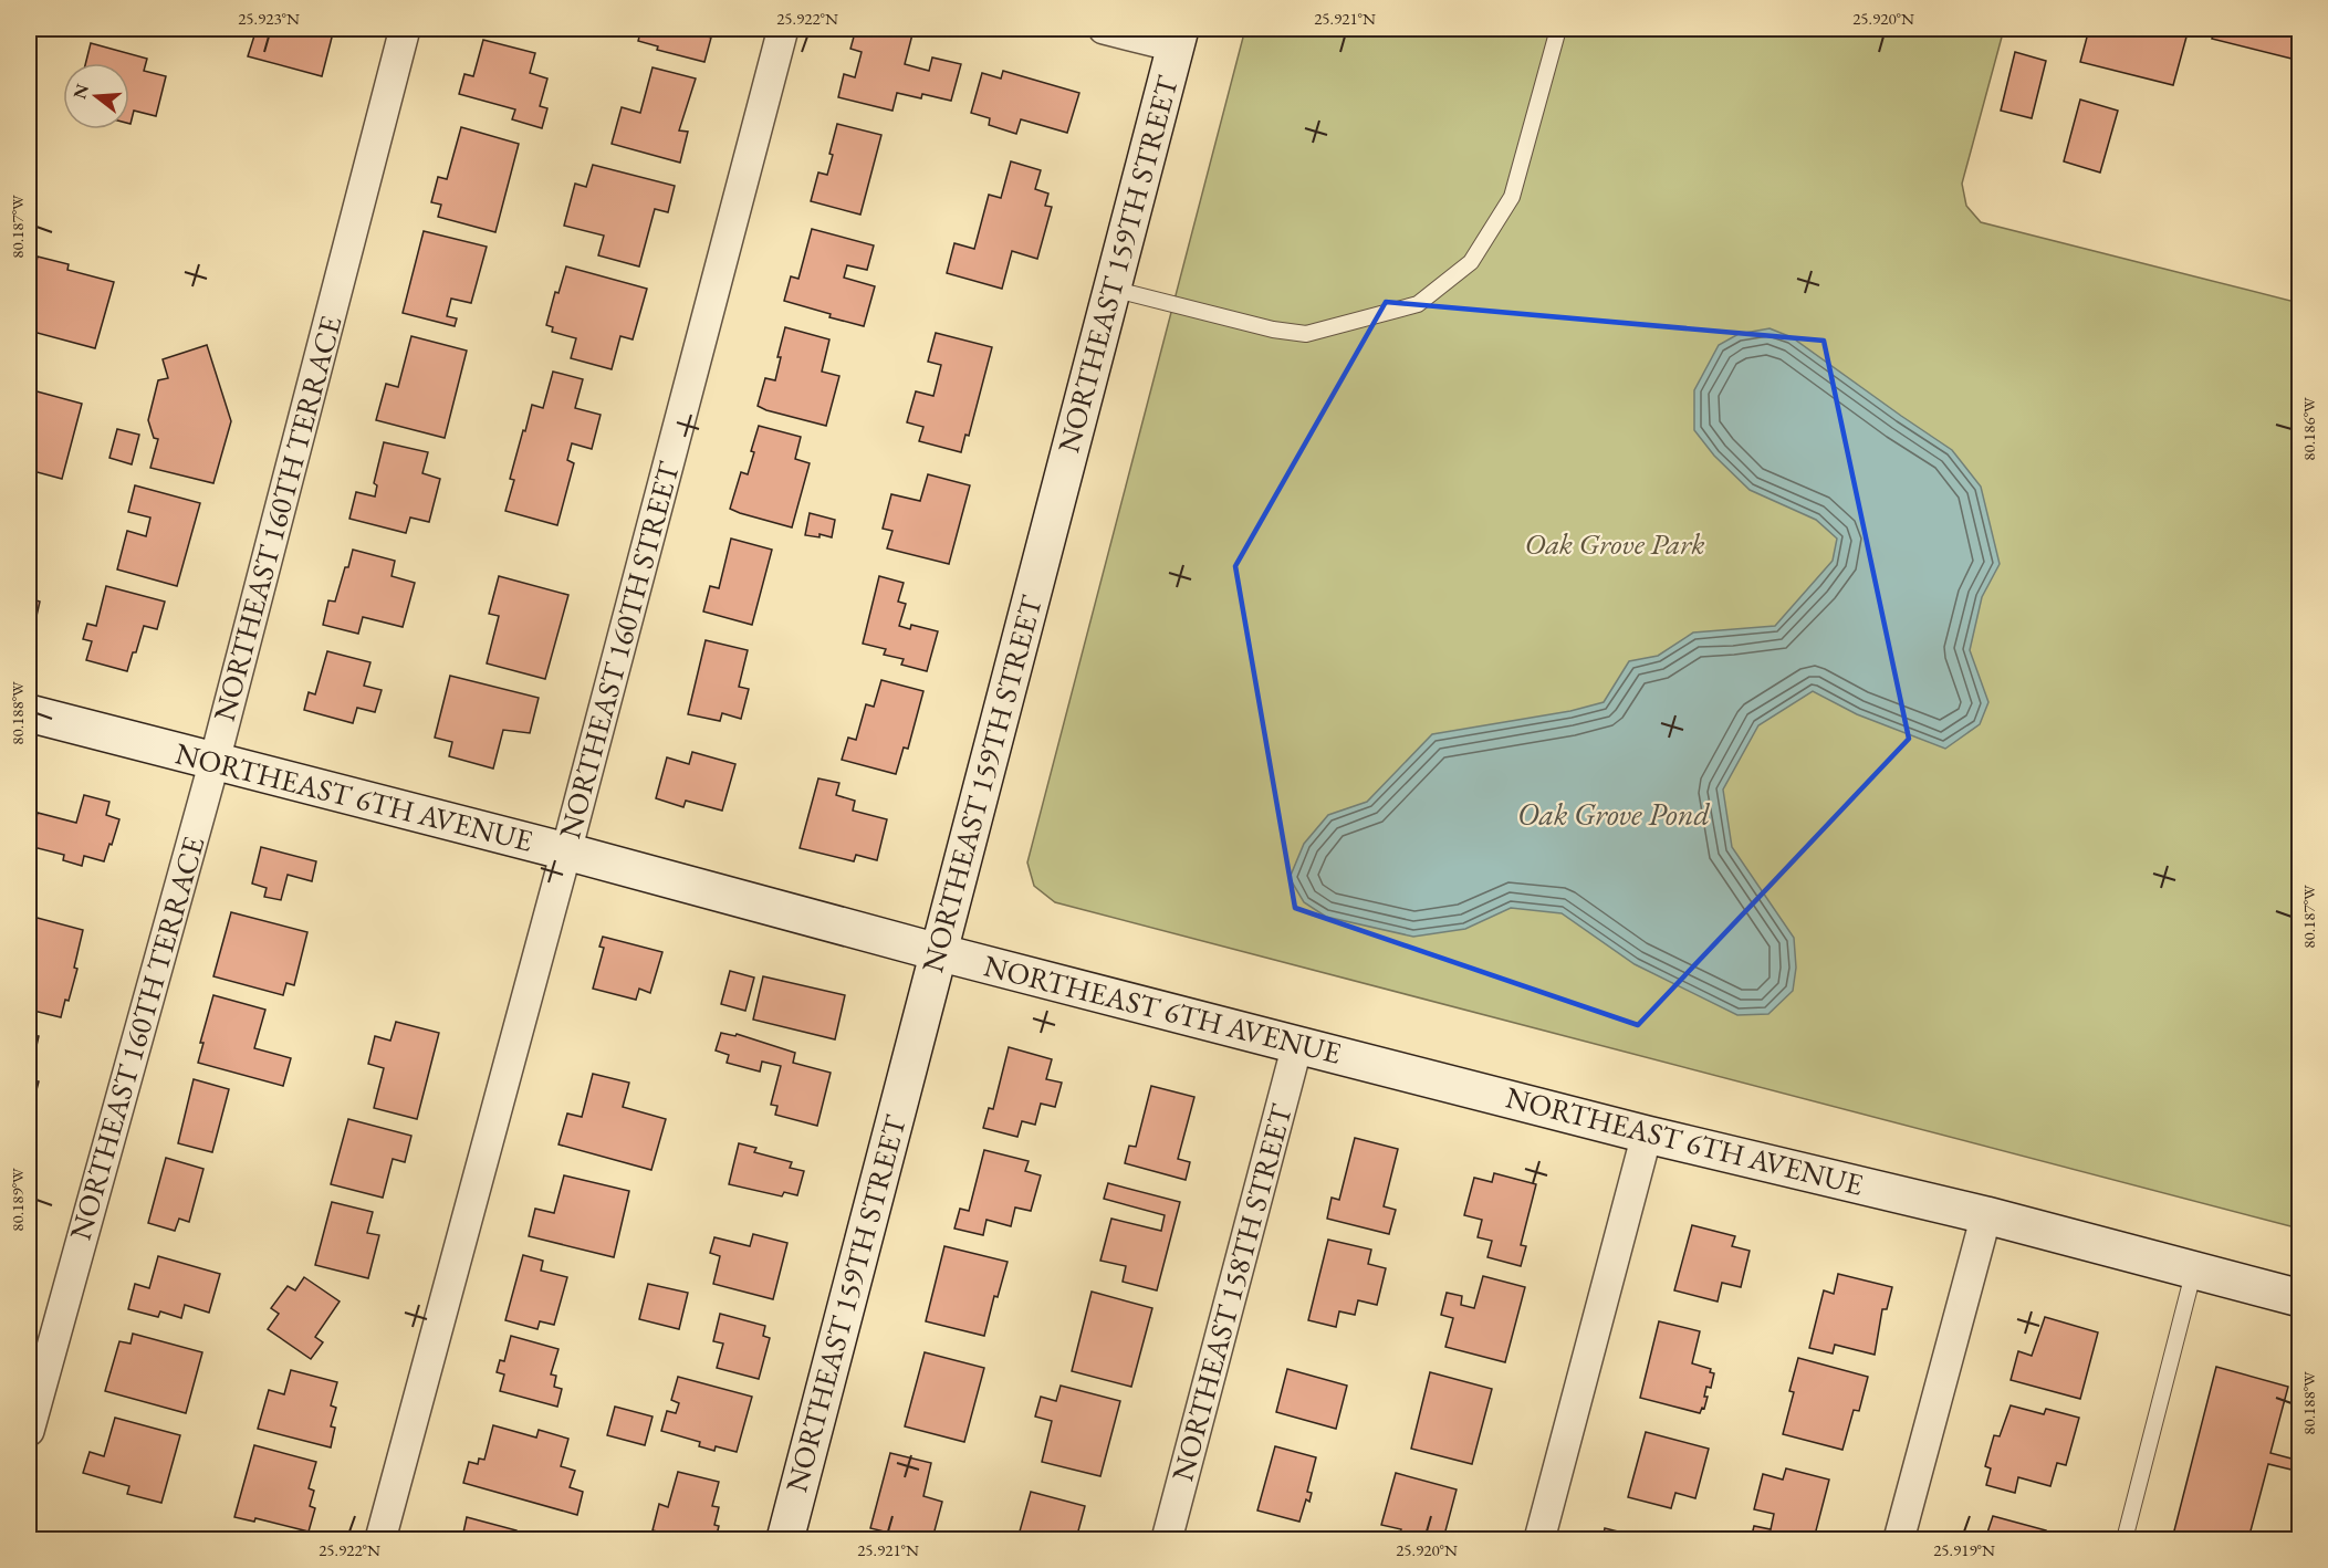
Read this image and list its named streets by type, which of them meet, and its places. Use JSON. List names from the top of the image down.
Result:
{
  "streets": {
    "main road": ["NORTHEAST 159TH STREET", "NORTHEAST 6TH AVENUE"],
    "street": ["NORTHEAST 160TH TERRACE", "NORTHEAST 160TH STREET", "NORTHEAST 158TH STREET"]
  },
  "crossings": [
    ["NORTHEAST 159TH STREET", "NORTHEAST 6TH AVENUE"],
    ["NORTHEAST 160TH TERRACE", "NORTHEAST 6TH AVENUE"],
    ["NORTHEAST 160TH STREET", "NORTHEAST 6TH AVENUE"],
    ["NORTHEAST 6TH AVENUE", "NORTHEAST 158TH STREET"]
  ],
  "water": ["Oak Grove Pond"],
  "parks": ["Oak Grove Park"],
  "north": "left",
  "coordinates": [
    "25.923°N",
    "25.922°N",
    "25.921°N",
    "25.920°N",
    "80.187°W",
    "80.186°W",
    "80.188°W",
    "80.189°W",
    "25.919°N"
  ]
}
